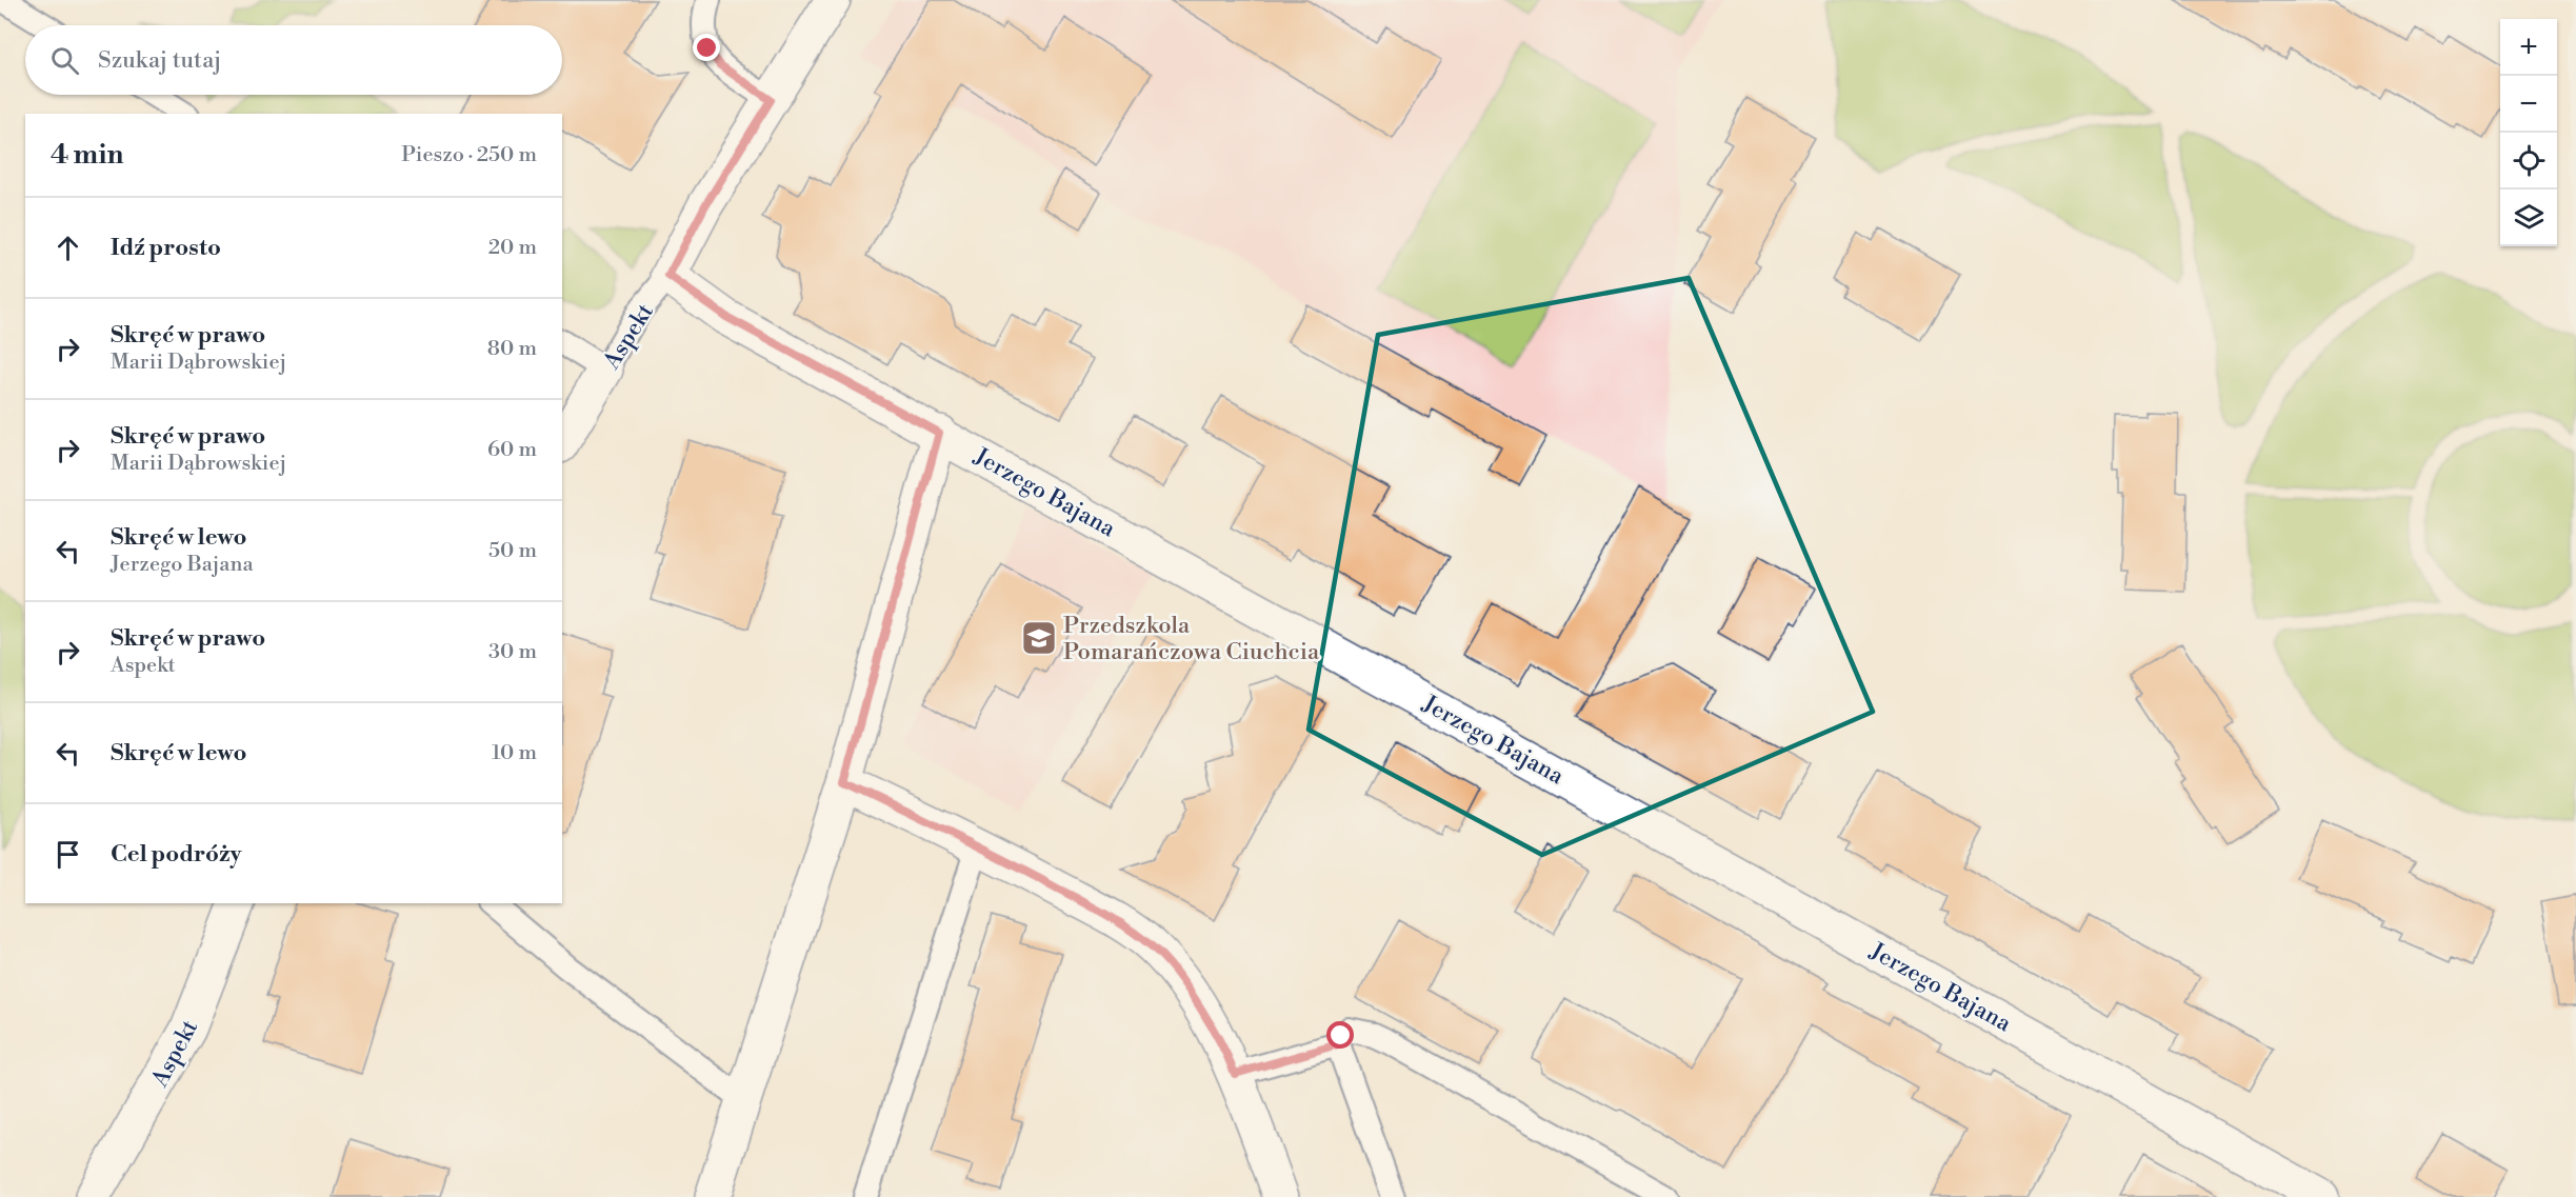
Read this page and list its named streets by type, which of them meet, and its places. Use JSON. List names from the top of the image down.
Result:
{
  "streets": {
    "street": ["Aspekt", "Jerzego Bajana"]
  },
  "crossings": [
    ["Aspekt", "Jerzego Bajana"]
  ],
  "places": {
    "school or university": ["Przedszkola Pomarańczowa Ciuchcia"]
  },
  "page": {
    "map_buttons": ["+", "−"],
    "search": "Szukaj tutaj",
    "heading": ["4 min", "Pieszo · 250 m"],
    "list": [
      ["Idź prosto", "20 m"],
      ["Skręć w prawo", "Marii Dąbrowskiej", "80 m"],
      ["Skręć w prawo", "Marii Dąbrowskiej", "60 m"],
      ["Skręć w lewo", "Jerzego Bajana", "50 m"],
      ["Skręć w prawo", "Aspekt", "30 m"],
      ["Skręć w lewo", "10 m"],
      "Cel podróży"
    ]
  }
}
